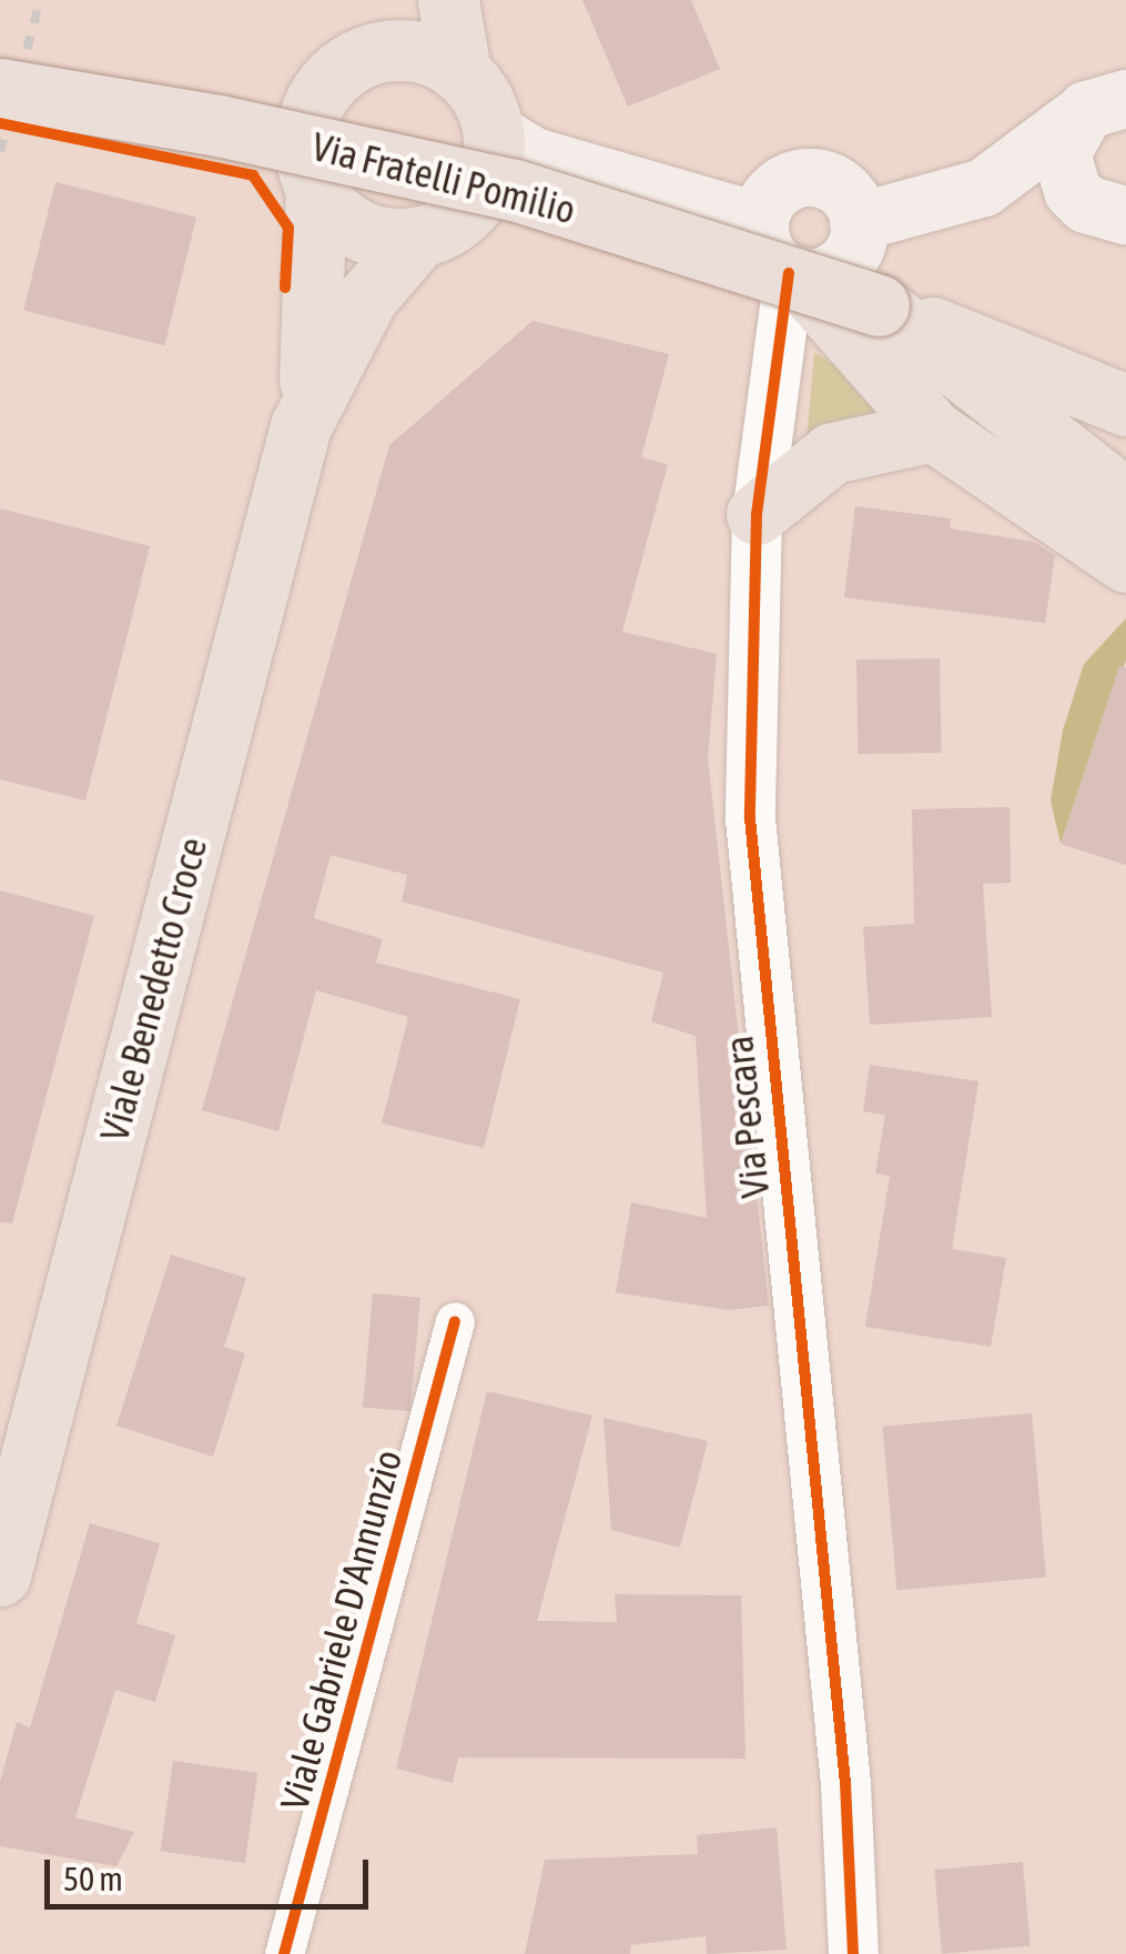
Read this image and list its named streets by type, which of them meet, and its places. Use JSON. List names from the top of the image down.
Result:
{
  "streets": {
    "main road": ["Via Fratelli Pomilio", "Viale Benedetto Croce"],
    "street": ["Via Pescara", "Viale Gabriele D'Annunzio"]
  },
  "scale_bar": "50 m"
}
